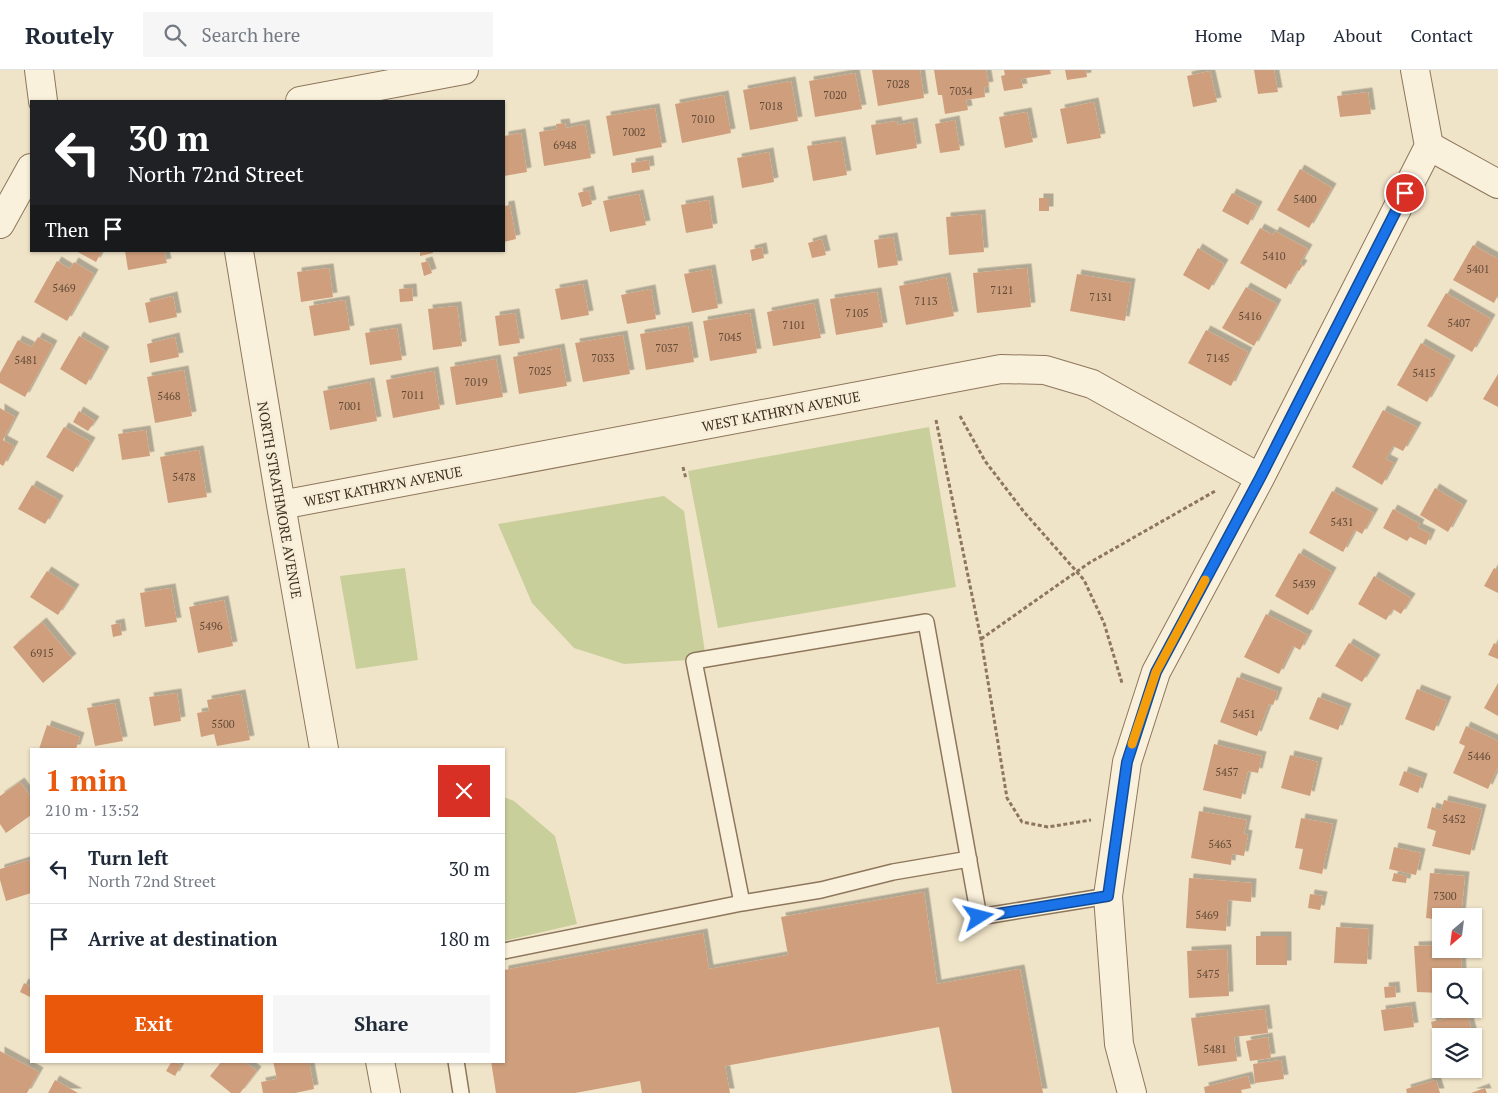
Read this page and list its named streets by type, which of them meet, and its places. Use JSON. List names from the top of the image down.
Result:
{
  "streets": {
    "street": ["WEST KATHRYN AVENUE", "NORTH STRATHMORE AVENUE"]
  },
  "crossings": [
    ["WEST KATHRYN AVENUE", "NORTH STRATHMORE AVENUE"]
  ],
  "house_numbers": [
    "7028",
    "7034",
    "7020",
    "7018",
    "7010",
    "7002",
    "6948",
    "5400",
    "5410",
    "5401",
    "5469",
    "7121",
    "7131",
    "7113",
    "7105",
    "5416",
    "5407",
    "7101",
    "7045",
    "7037",
    "7033",
    "7145",
    "5481",
    "7025",
    "5415",
    "7019",
    "7011",
    "5468",
    "7001",
    "5478",
    "5431",
    "5439",
    "5496",
    "6915",
    "5451",
    "5500",
    "5446",
    "5457",
    "5452",
    "5463",
    "7300",
    "5469",
    "5475",
    "5481"
  ],
  "north": "bottom left",
  "page": {
    "header": "Routely",
    "search": "Search here",
    "nav": [
      "Home",
      "Map",
      "About",
      "Contact"
    ],
    "turn": ["30 m", "North 72nd Street"],
    "then": "Then",
    "heading": ["1 min", "210 m · 13:52"],
    "list": [
      {
        "name": "Turn left",
        "note": "North 72nd Street",
        "value": "30 m"
      },
      {
        "name": "Arrive at destination",
        "value": "180 m"
      }
    ],
    "buttons": ["Exit", "Share"]
  }
}
